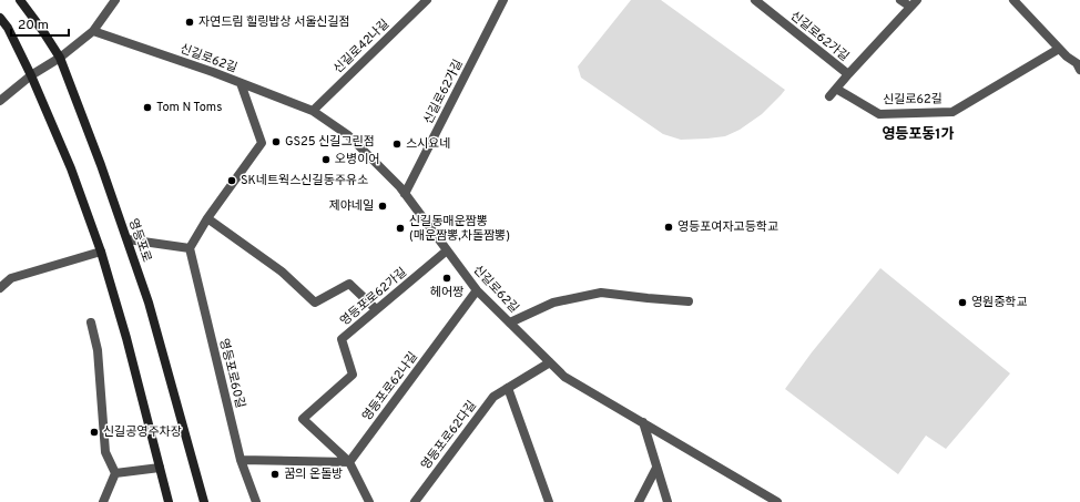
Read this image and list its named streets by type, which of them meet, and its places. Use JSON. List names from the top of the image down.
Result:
{
  "streets": {
    "main road": ["영등포로"],
    "street": [
      "신길로62가길",
      "신길로42나길",
      "신길로62길",
      "영등포로62가길",
      "영등포로60길",
      "영등포로62나길",
      "영등포로62다길"
    ]
  },
  "crossings": [
    ["신길로62가길", "신길로62길"],
    ["신길로42나길", "신길로62길"],
    ["신길로62길", "영등포로62가길"],
    ["신길로62길", "영등포로62나길"],
    ["신길로62길", "영등포로62다길"],
    ["영등포로62가길", "영등포로62나길"]
  ],
  "districts": ["영등포동1가"],
  "places": [
    "자연드림 힐링밥상 서울신길점",
    "Tom N Toms",
    "GS25 신길그린점",
    "스시요네",
    "오병이어",
    "SK네트웍스신길동주유소",
    "제야네일",
    "영등포여자고등학교",
    "신길동매운짬뽕 (매운짬뽕,차돌짬뽕)",
    "헤어짱",
    "영원중학교",
    "신길공영주차장",
    "꿈의 온돌방"
  ],
  "scale_bar": "20 m"
}
